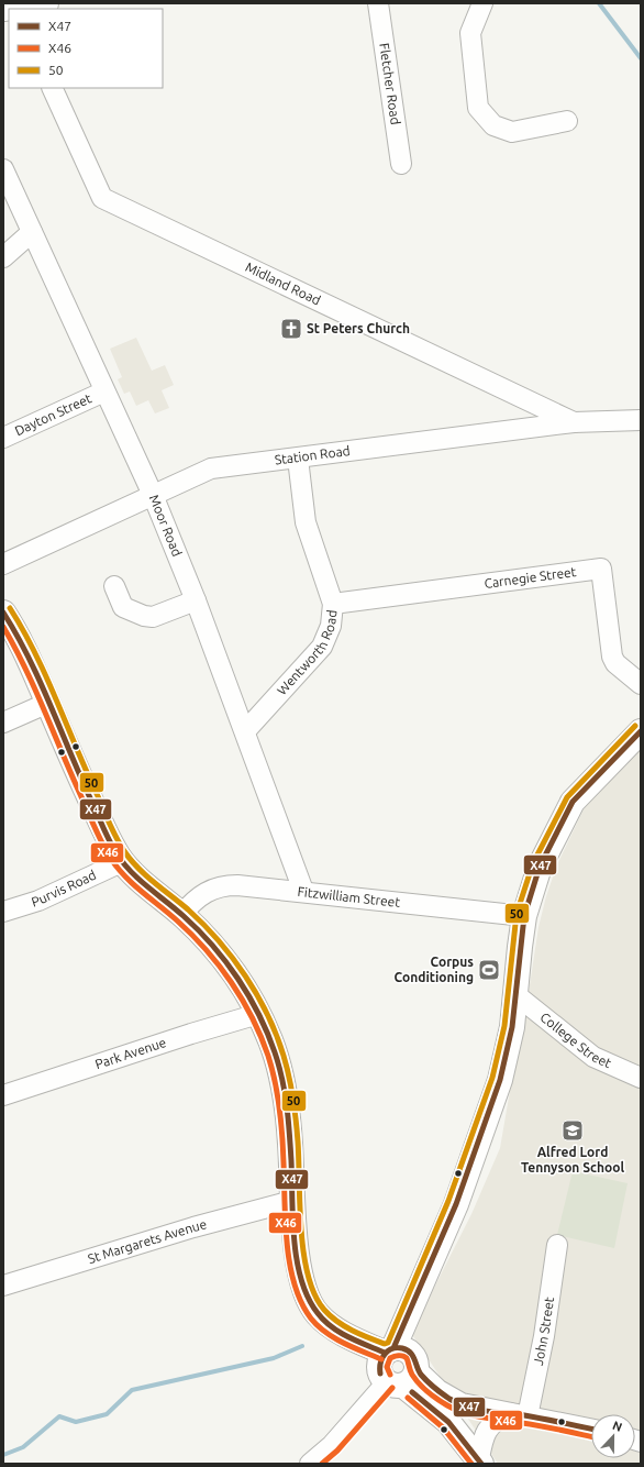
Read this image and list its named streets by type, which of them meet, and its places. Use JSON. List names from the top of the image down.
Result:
{
  "streets": {
    "street": [
      "Fletcher Road",
      "Midland Road",
      "Dayton Street",
      "Station Road",
      "Moor Road",
      "Carnegie Street",
      "Wentworth Road",
      "Purvis Road",
      "Fitzwilliam Street",
      "College Street",
      "Park Avenue",
      "St Margarets Avenue",
      "John Street"
    ]
  },
  "crossings": [
    ["Midland Road", "Station Road"],
    ["Dayton Street", "Moor Road"],
    ["Station Road", "Moor Road"],
    ["Station Road", "Wentworth Road"],
    ["Moor Road", "Wentworth Road"],
    ["Moor Road", "Fitzwilliam Street"],
    ["Carnegie Street", "Wentworth Road"]
  ],
  "places": {
    "church": ["St Peters Church"],
    "sports": ["Corpus Conditioning"],
    "school or university": ["Alfred Lord Tennyson School"]
  },
  "lines": ["transit line 50", "transit line X47", "transit line X46"],
  "legend": ["X47", "X46", "50"],
  "north": "top"
}
